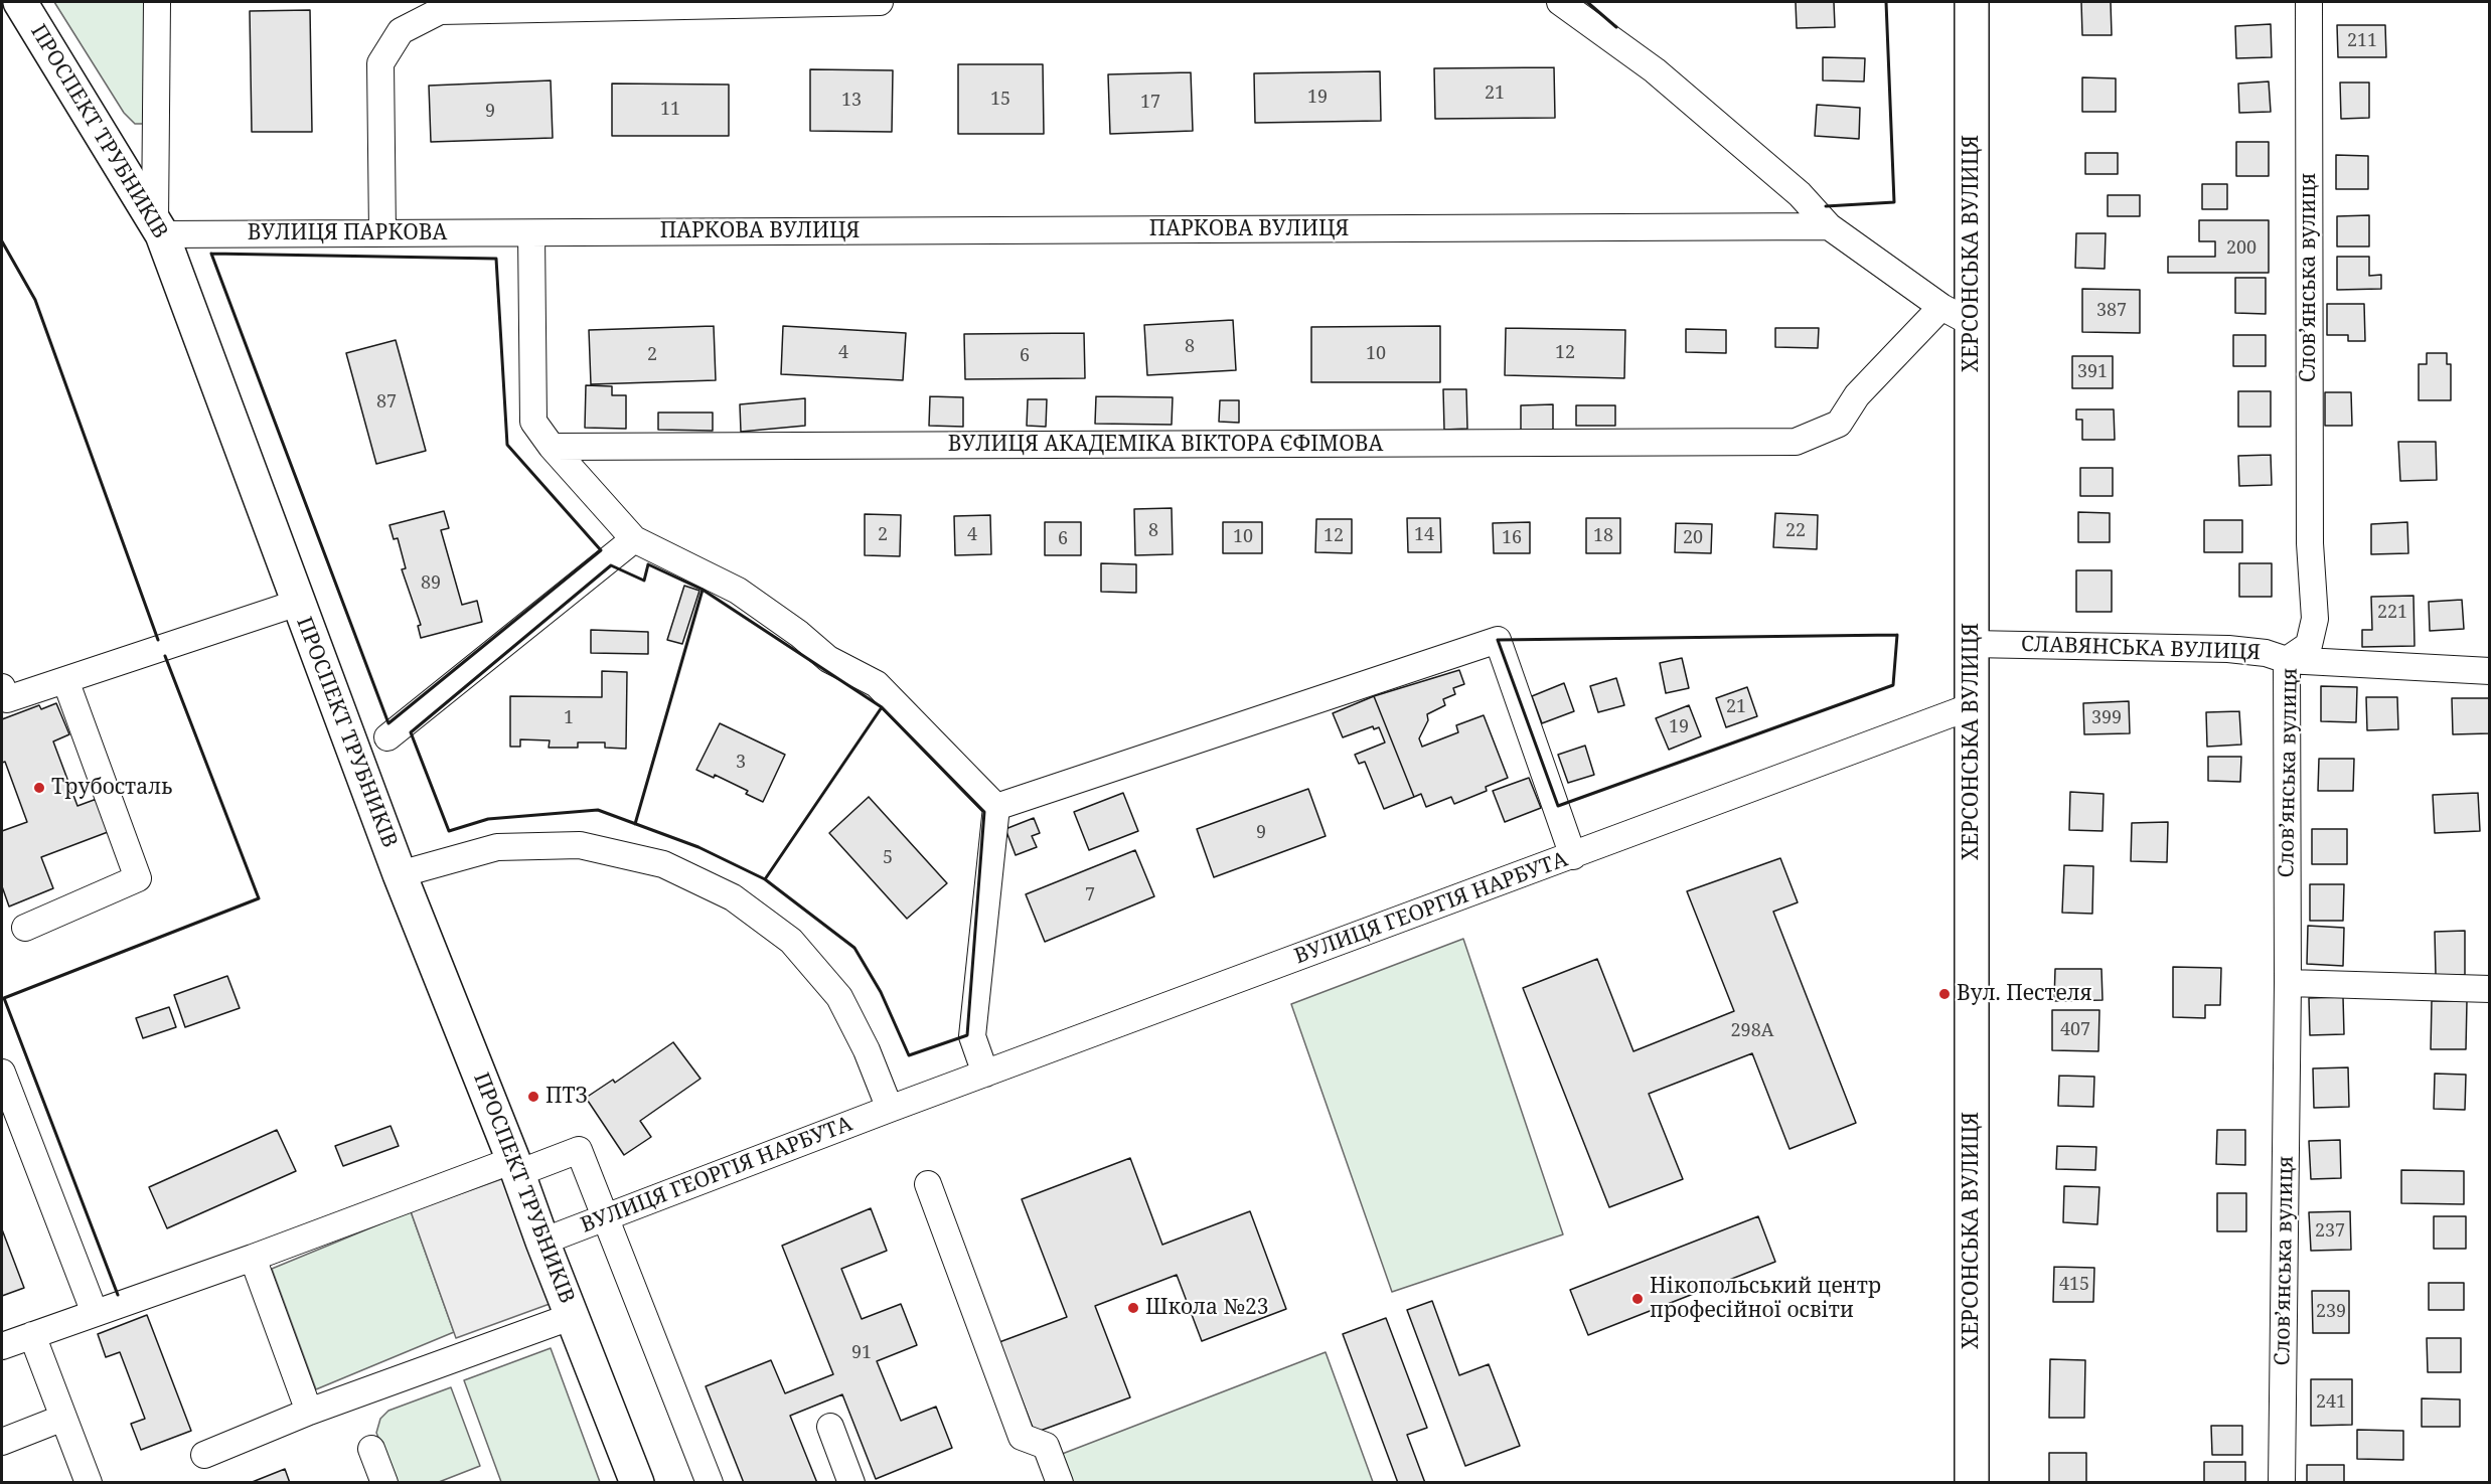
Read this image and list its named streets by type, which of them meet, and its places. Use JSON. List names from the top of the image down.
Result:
{
  "streets": {
    "main road": ["ПРОСПЕКТ ТРУБНИКІВ", "ХЕРСОНСЬКА ВУЛИЦЯ"],
    "street": [
      "ПАРКОВА ВУЛИЦЯ",
      "ВУЛИЦЯ ПАРКОВА",
      "Словʼянська вулиця",
      "ВУЛИЦЯ АКАДЕМІКА ВІКТОРА ЄФІМОВА",
      "СЛАВЯНСЬКА ВУЛИЦЯ",
      "ВУЛИЦЯ ГЕОРГІЯ НАРБУТА"
    ]
  },
  "crossings": [
    ["ПРОСПЕКТ ТРУБНИКІВ", "ВУЛИЦЯ ПАРКОВА"],
    ["ПРОСПЕКТ ТРУБНИКІВ", "ВУЛИЦЯ ГЕОРГІЯ НАРБУТА"],
    ["ПАРКОВА ВУЛИЦЯ", "ВУЛИЦЯ ПАРКОВА"],
    ["ХЕРСОНСЬКА ВУЛИЦЯ", "СЛАВЯНСЬКА ВУЛИЦЯ"],
    ["ХЕРСОНСЬКА ВУЛИЦЯ", "ВУЛИЦЯ ГЕОРГІЯ НАРБУТА"],
    ["Словʼянська вулиця", "СЛАВЯНСЬКА ВУЛИЦЯ"]
  ],
  "places": [
    "Трубосталь",
    "Вул. Пестеля",
    "ПТЗ",
    "Нікопольський центр професійної освіти",
    "Школа №23"
  ],
  "house_numbers": [
    "211",
    "21",
    "19",
    "15",
    "13",
    "17",
    "11",
    "9",
    "200",
    "387",
    "8",
    "4",
    "12",
    "10",
    "2",
    "6",
    "391",
    "87",
    "8",
    "22",
    "2",
    "4",
    "14",
    "12",
    "18",
    "10",
    "16",
    "20",
    "6",
    "89",
    "221",
    "21",
    "1",
    "399",
    "19",
    "3",
    "9",
    "5",
    "7",
    "407",
    "298А",
    "237",
    "415",
    "239",
    "91",
    "241"
  ]
}
